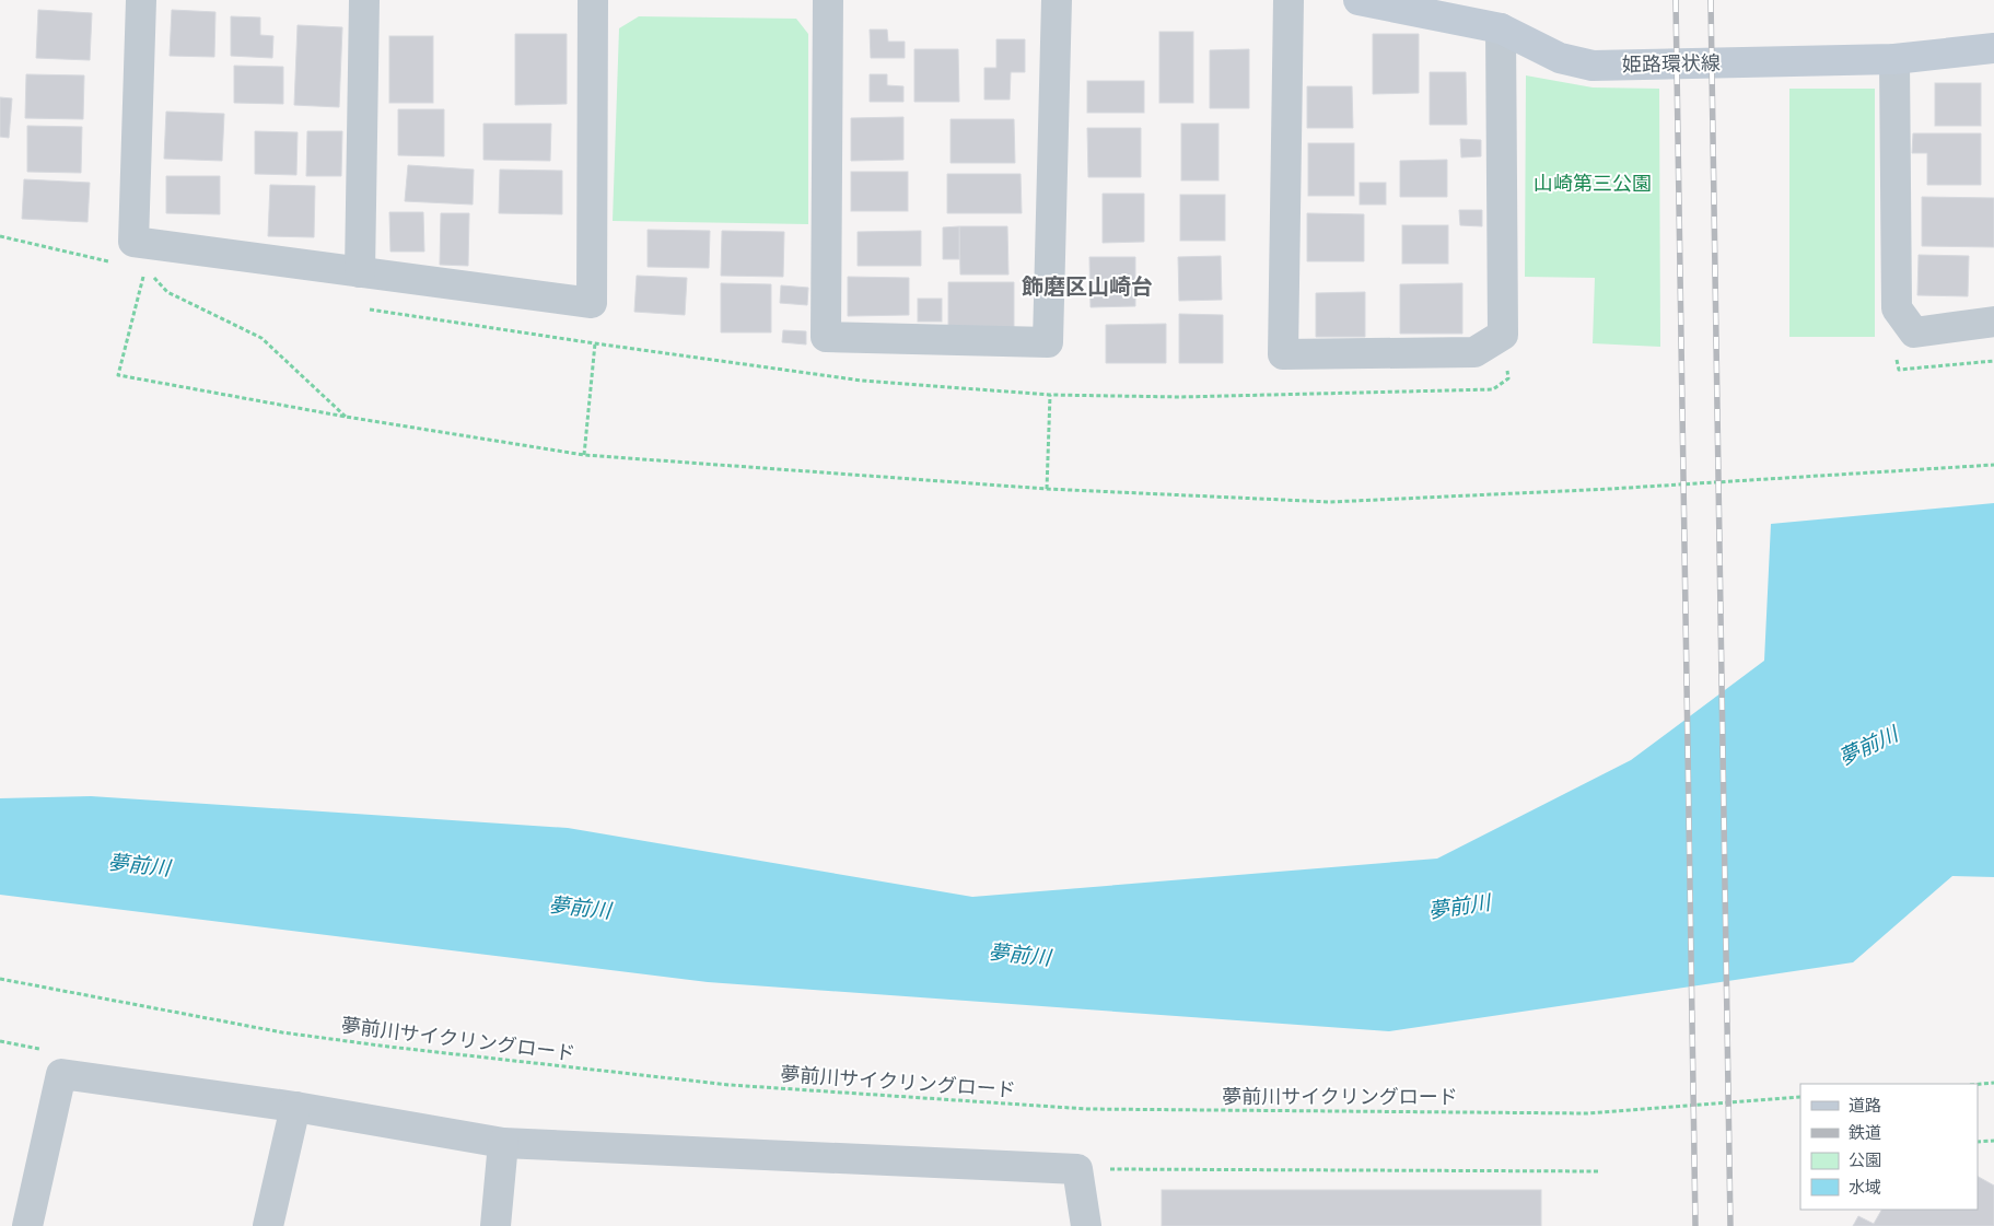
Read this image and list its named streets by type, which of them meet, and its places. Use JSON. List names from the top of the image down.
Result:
{
  "streets": {
    "main road": ["姫路環状線"],
    "path": ["夢前川サイクリングロード"]
  },
  "districts": ["飾磨区山崎台"],
  "water": ["夢前川"],
  "parks": ["山崎第三公園"],
  "legend": [
    "道路",
    "鉄道",
    "公園",
    "水域"
  ]
}
